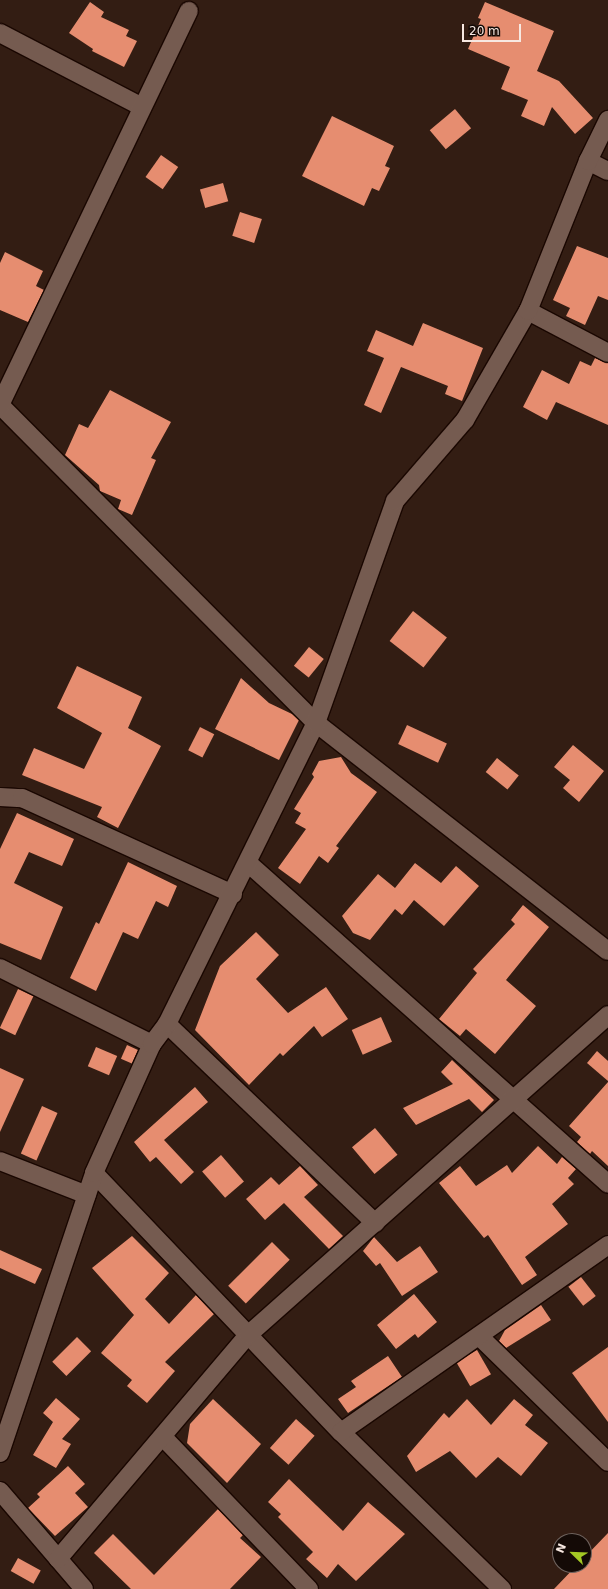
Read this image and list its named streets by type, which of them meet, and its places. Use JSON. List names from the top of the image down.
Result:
{
  "scale_bar": "20 m",
  "north": "top left"
}
